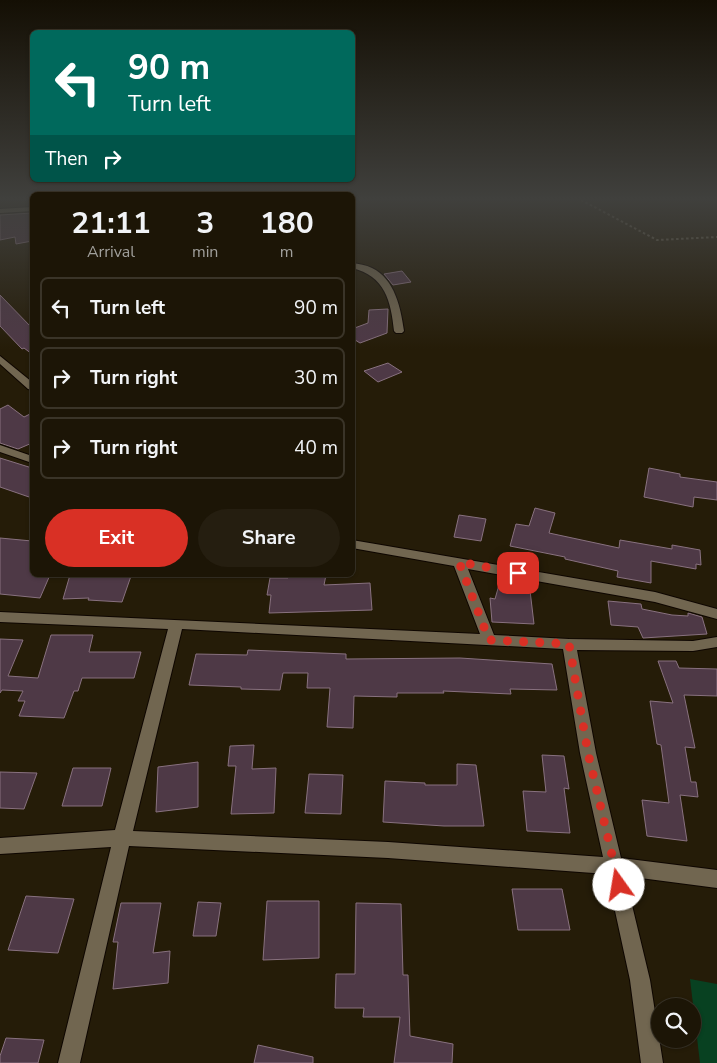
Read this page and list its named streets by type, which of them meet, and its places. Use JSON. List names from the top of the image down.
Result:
{
  "page": {
    "turn": ["90 m", "Turn left"],
    "then": "Then",
    "eta": [
      "21:11",
      "Arrival",
      "3",
      "min",
      "180",
      "m"
    ],
    "list": [
      {
        "name": "Turn left",
        "value": "90 m"
      },
      {
        "name": "Turn right",
        "value": "30 m"
      },
      {
        "name": "Turn right",
        "value": "40 m"
      }
    ],
    "buttons": ["Exit", "Share"]
  }
}
